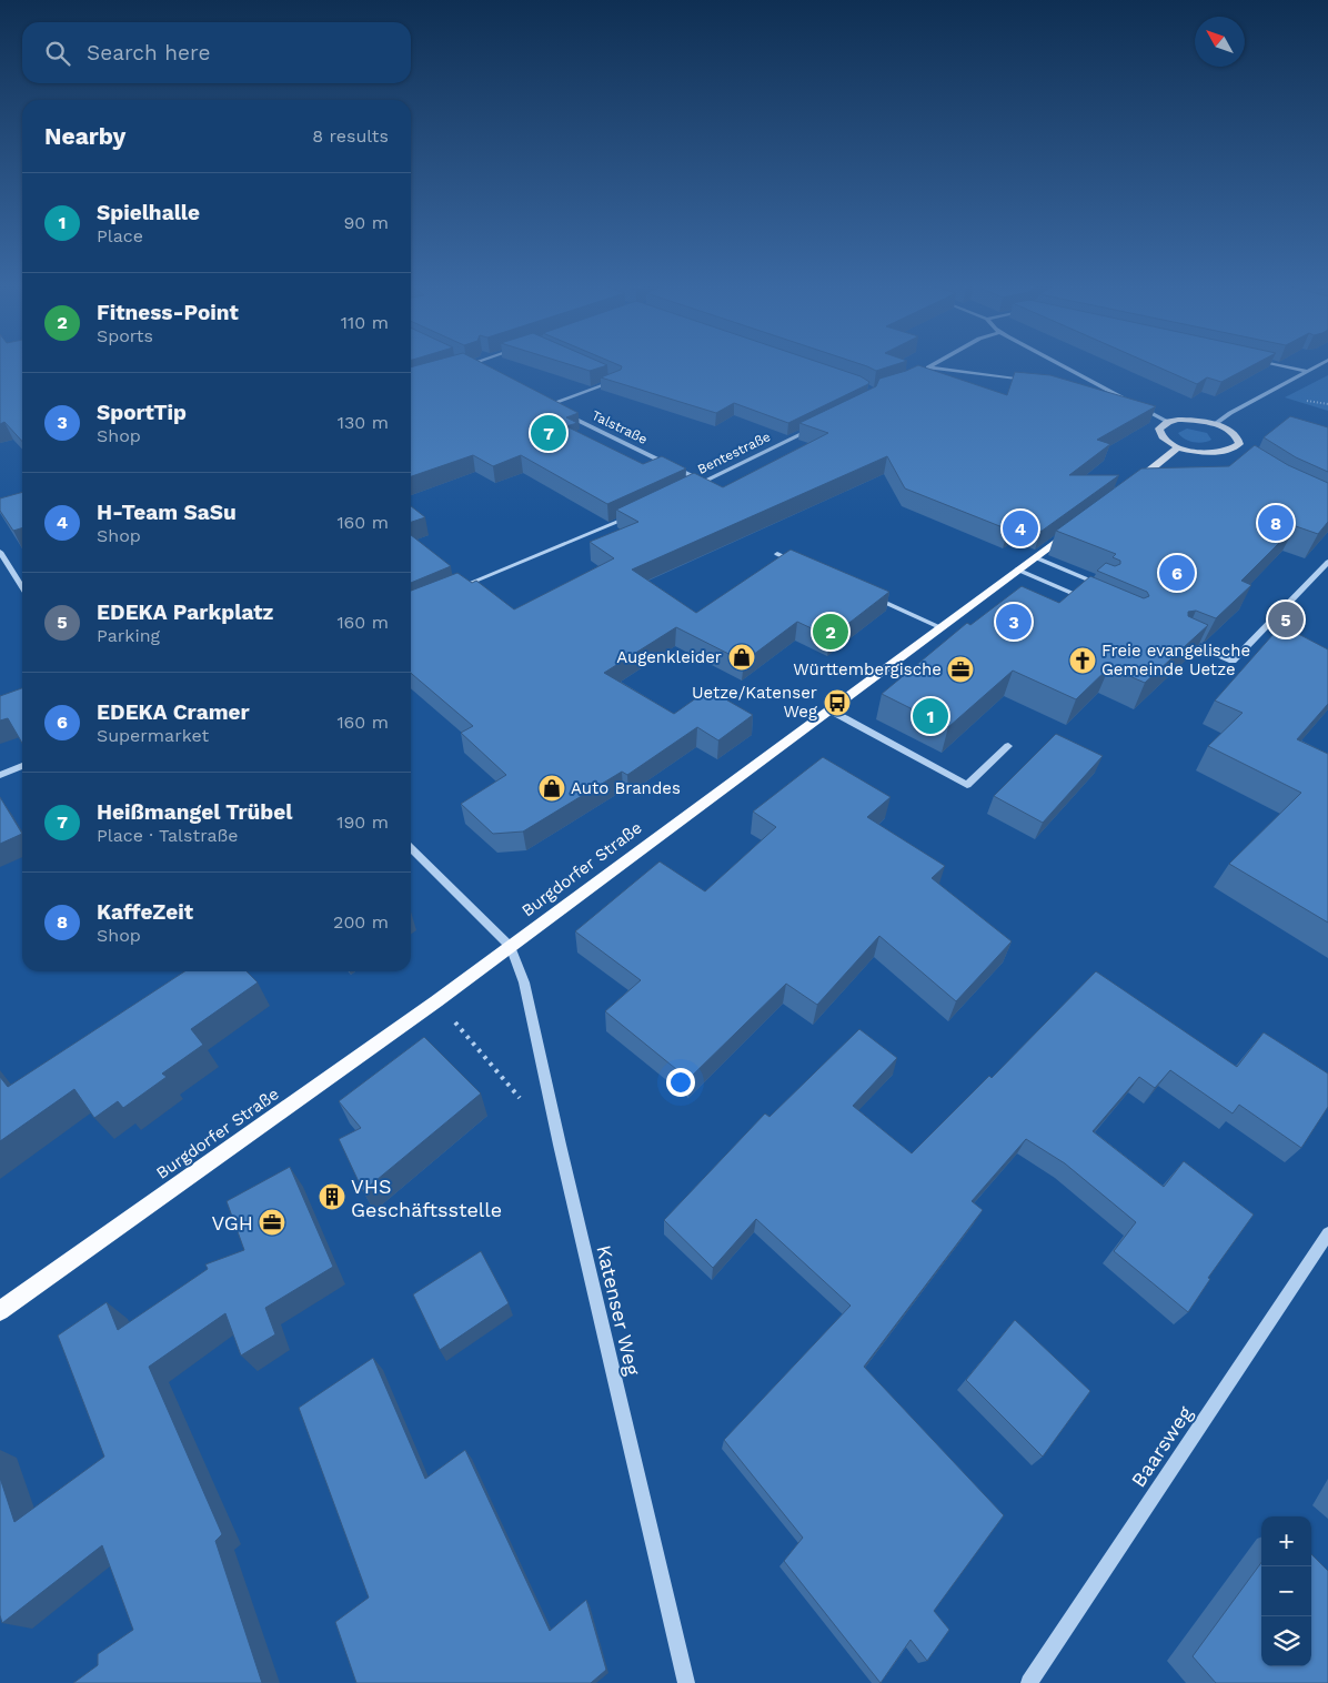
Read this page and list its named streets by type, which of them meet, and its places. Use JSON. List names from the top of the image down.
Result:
{
  "streets": {
    "main road": ["Burgdorfer Straße"],
    "street": [
      "Talstraße",
      "Bentestraße",
      "Katenser Weg",
      "Baarsweg"
    ]
  },
  "crossings": [
    ["Talstraße", "Bentestraße"],
    ["Burgdorfer Straße", "Katenser Weg"]
  ],
  "places": {
    "shop": ["Augenkleider", "Auto Brandes"],
    "church": ["Freie evangelische Gemeinde Uetze"],
    "office": ["Württembergische", "VGH"],
    "bus stop": ["Uetze/Katenser Weg"],
    "building": ["VHS Geschäftsstelle"]
  },
  "north": "top left",
  "page": {
    "search": "Search here",
    "heading": ["Nearby", "8 results"],
    "list": [
      {
        "mark": "1",
        "name": "Spielhalle",
        "note": "Place",
        "value": "90 m"
      },
      {
        "mark": "2",
        "name": "Fitness-Point",
        "note": "Sports",
        "value": "110 m"
      },
      {
        "mark": "3",
        "name": "SportTip",
        "note": "Shop",
        "value": "130 m"
      },
      {
        "mark": "4",
        "name": "H-Team SaSu",
        "note": "Shop",
        "value": "160 m"
      },
      {
        "mark": "5",
        "name": "EDEKA Parkplatz",
        "note": "Parking",
        "value": "160 m"
      },
      {
        "mark": "6",
        "name": "EDEKA Cramer",
        "note": "Supermarket",
        "value": "160 m"
      },
      {
        "mark": "7",
        "name": "Heißmangel Trübel",
        "note": "Place · Talstraße",
        "value": "190 m"
      },
      {
        "mark": "8",
        "name": "KaffeZeit",
        "note": "Shop",
        "value": "200 m"
      }
    ],
    "pins": [
      "7",
      "8",
      "4",
      "6",
      "5",
      "3",
      "2",
      "1"
    ],
    "map_buttons": ["+", "−"]
  }
}
